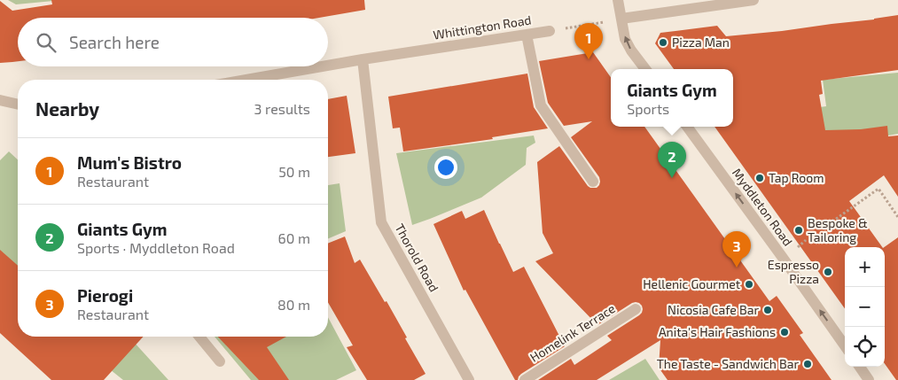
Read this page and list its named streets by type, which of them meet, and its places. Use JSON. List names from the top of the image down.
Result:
{
  "streets": {
    "street": [
      "Whittington Road",
      "Myddleton Road",
      "Thorold Road",
      "Homelink Terrace"
    ]
  },
  "crossings": [
    ["Whittington Road", "Thorold Road"]
  ],
  "one_way": ["Myddleton Road"],
  "places": [
    "Pizza Man",
    "Tap Room",
    "Bespoke & Tailoring",
    "Espresso Pizza",
    "Hellenic Gourmet",
    "Nicosia Cafe Bar",
    "Anita's Hair Fashions",
    "The Taste - Sandwich Bar"
  ],
  "page": {
    "search": "Search here",
    "pins": ["1", "2", "3"],
    "popup": ["Giants Gym", "Sports"],
    "heading": ["Nearby", "3 results"],
    "list": [
      {
        "mark": "1",
        "name": "Mum's Bistro",
        "note": "Restaurant",
        "value": "50 m"
      },
      {
        "mark": "2",
        "name": "Giants Gym",
        "note": "Sports · Myddleton Road",
        "value": "60 m"
      },
      {
        "mark": "3",
        "name": "Pierogi",
        "note": "Restaurant",
        "value": "80 m"
      }
    ],
    "map_buttons": ["+", "−"]
  }
}
